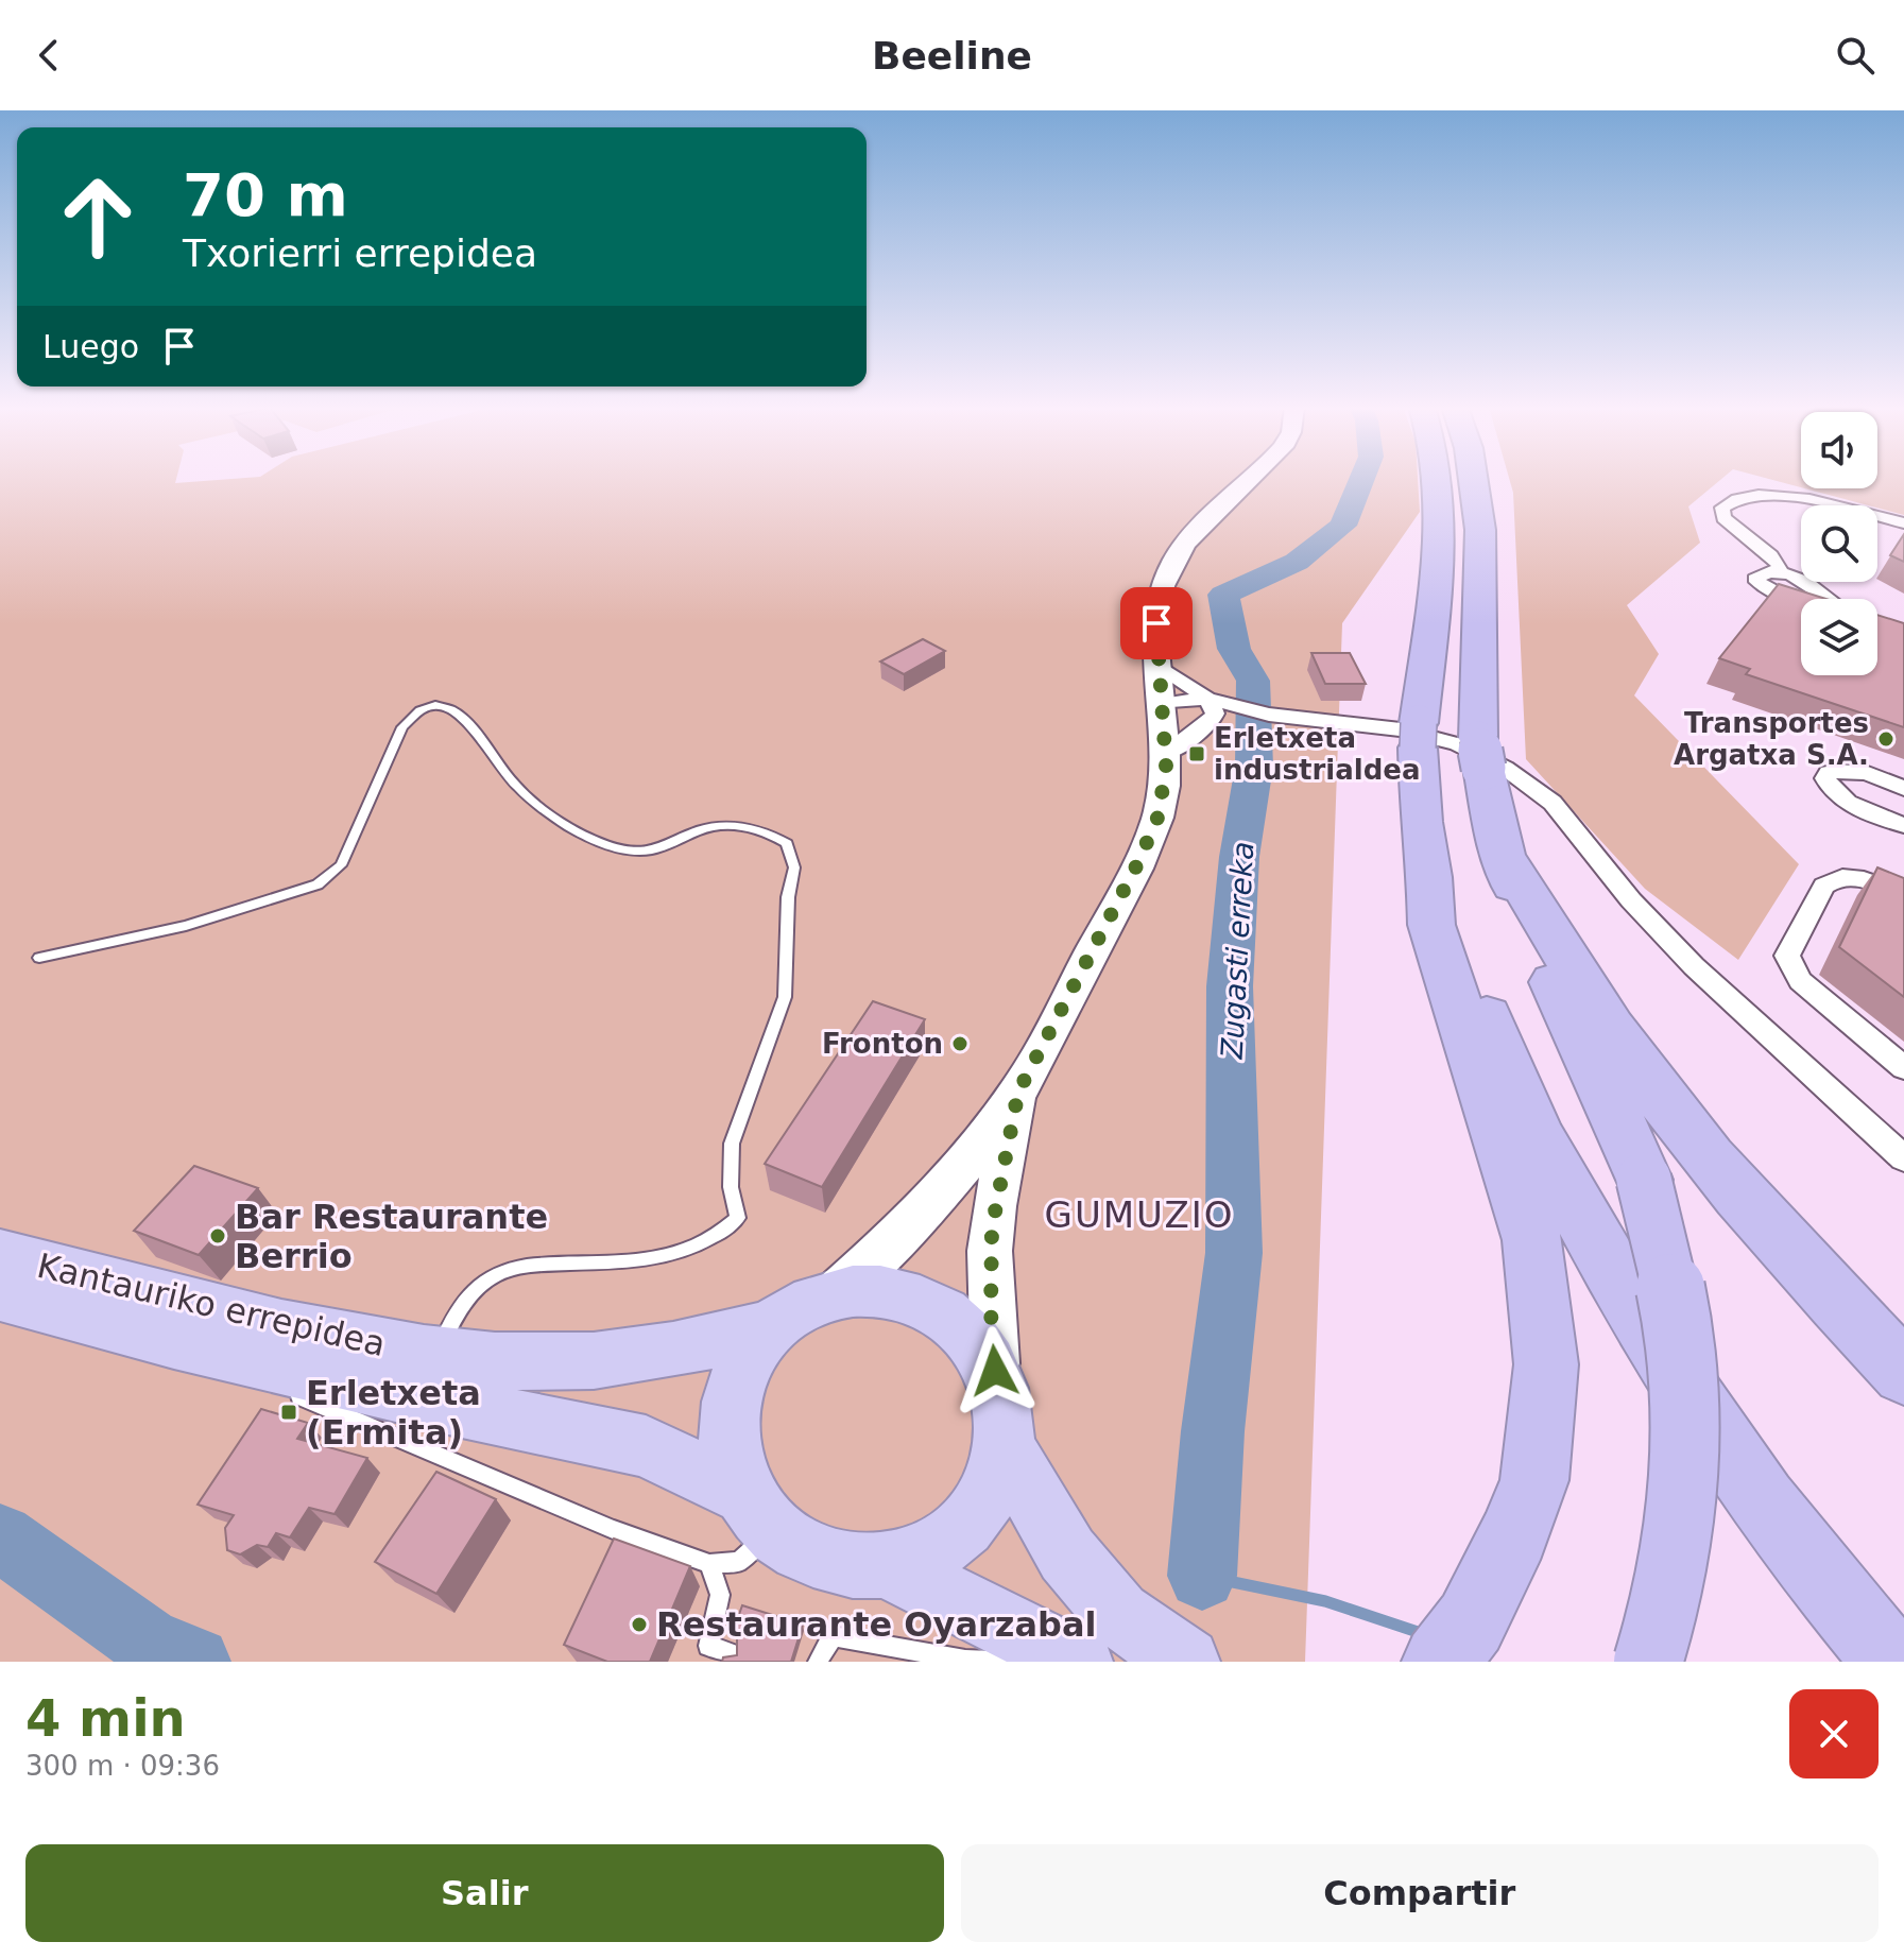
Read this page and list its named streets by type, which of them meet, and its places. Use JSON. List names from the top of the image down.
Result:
{
  "streets": {
    "highway": ["Kantauriko errepidea"]
  },
  "districts": ["GUMUZIO"],
  "water": ["Zugasti erreka"],
  "places": {
    "other": [
      "Transportes Argatxa S.A.",
      "Fronton",
      "Bar Restaurante Berrio",
      "Restaurante Oyarzabal"
    ],
    "transit": ["Erletxeta industrialdea", "Erletxeta (Ermita)"]
  },
  "page": {
    "header": "Beeline",
    "turn": ["70 m", "Txorierri errepidea"],
    "then": "Luego",
    "heading": ["4 min", "300 m · 09:36"],
    "buttons": ["Salir", "Compartir"]
  }
}
